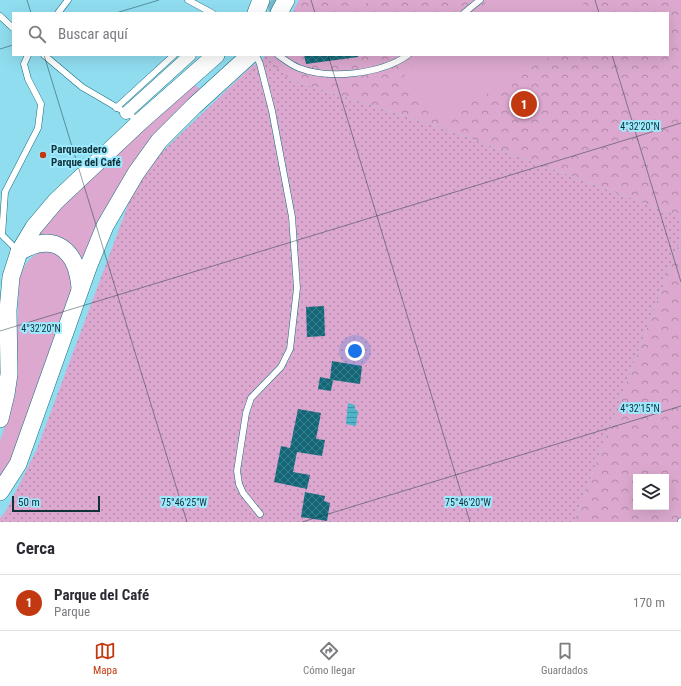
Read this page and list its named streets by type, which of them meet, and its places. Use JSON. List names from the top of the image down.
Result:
{
  "places": ["Parqueadero Parque del Café"],
  "scale_bar": "50 m",
  "page": {
    "search": "Buscar aquí",
    "pins": "1",
    "scale": "50 m",
    "heading": "Cerca",
    "list": [
      {
        "mark": "1",
        "name": "Parque del Café",
        "note": "Parque",
        "value": "170 m"
      }
    ],
    "nav": ["Mapa", "Cómo llegar", "Guardados"]
  },
  "coordinates": [
    "4°32'20\"N",
    "4°32'15\"N",
    "75°46'25\"W",
    "75°46'20\"W"
  ]
}
